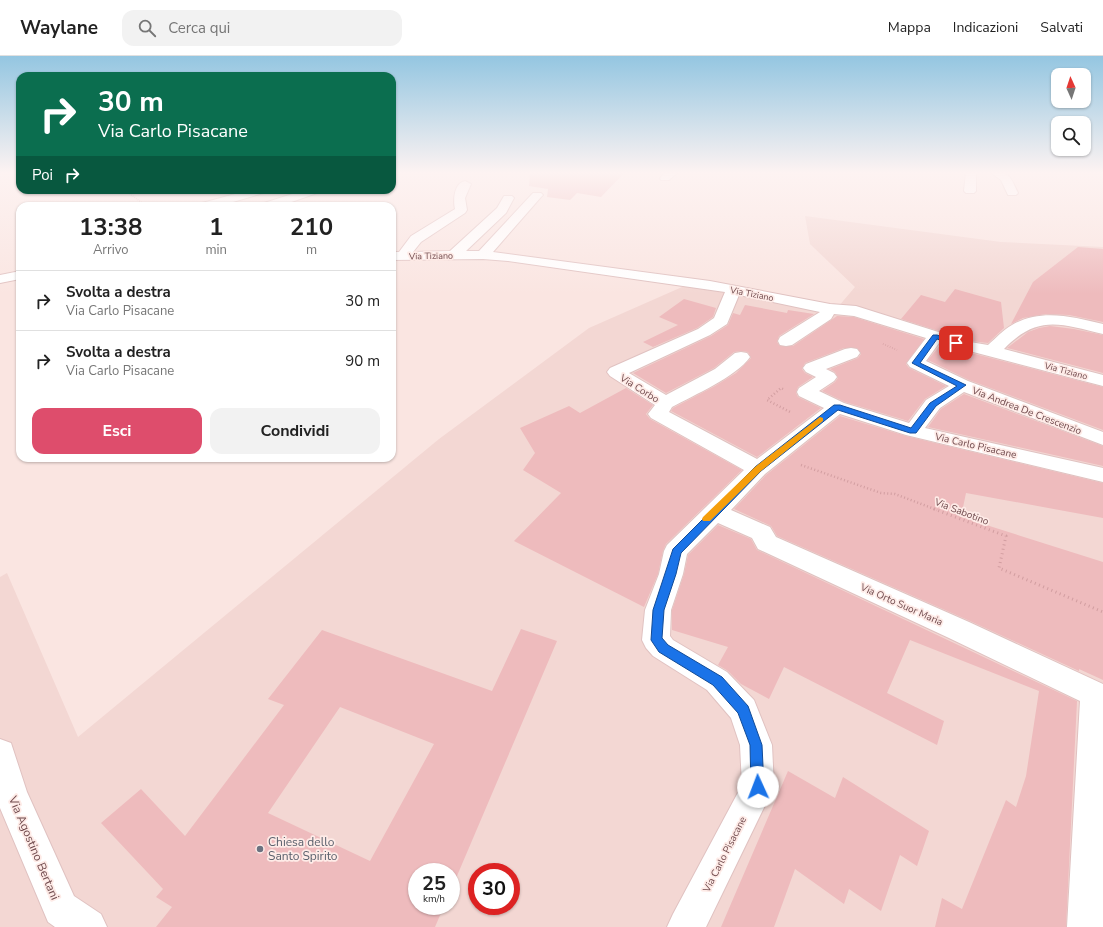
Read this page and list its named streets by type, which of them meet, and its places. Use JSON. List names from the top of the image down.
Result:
{
  "streets": {
    "street": [
      "Via Tiziano",
      "Via Corbo",
      "Via Andrea De Crescenzio",
      "Via Carlo Pisacane",
      "Via Orto Suor Maria",
      "Via Agostino Bertani"
    ],
    "path": ["Via Sabotino"]
  },
  "crossings": [
    ["Via Tiziano", "Via Corbo"],
    ["Via Corbo", "Via Carlo Pisacane"],
    ["Via Corbo", "Via Sabotino"],
    ["Via Carlo Pisacane", "Via Sabotino"],
    ["Via Carlo Pisacane", "Via Orto Suor Maria"]
  ],
  "places": ["Chiesa dello Santo Spirito"],
  "north": "top",
  "page": {
    "header": "Waylane",
    "search": "Cerca qui",
    "nav": ["Mappa", "Indicazioni", "Salvati"],
    "turn": ["30 m", "Via Carlo Pisacane"],
    "then": "Poi",
    "eta": [
      "13:38",
      "Arrivo",
      "1",
      "min",
      "210",
      "m"
    ],
    "list": [
      {
        "name": "Svolta a destra",
        "note": "Via Carlo Pisacane",
        "value": "30 m"
      },
      {
        "name": "Svolta a destra",
        "note": "Via Carlo Pisacane",
        "value": "90 m"
      }
    ],
    "buttons": ["Esci", "Condividi"],
    "speed": "25 km/h",
    "limit": "30"
  }
}
